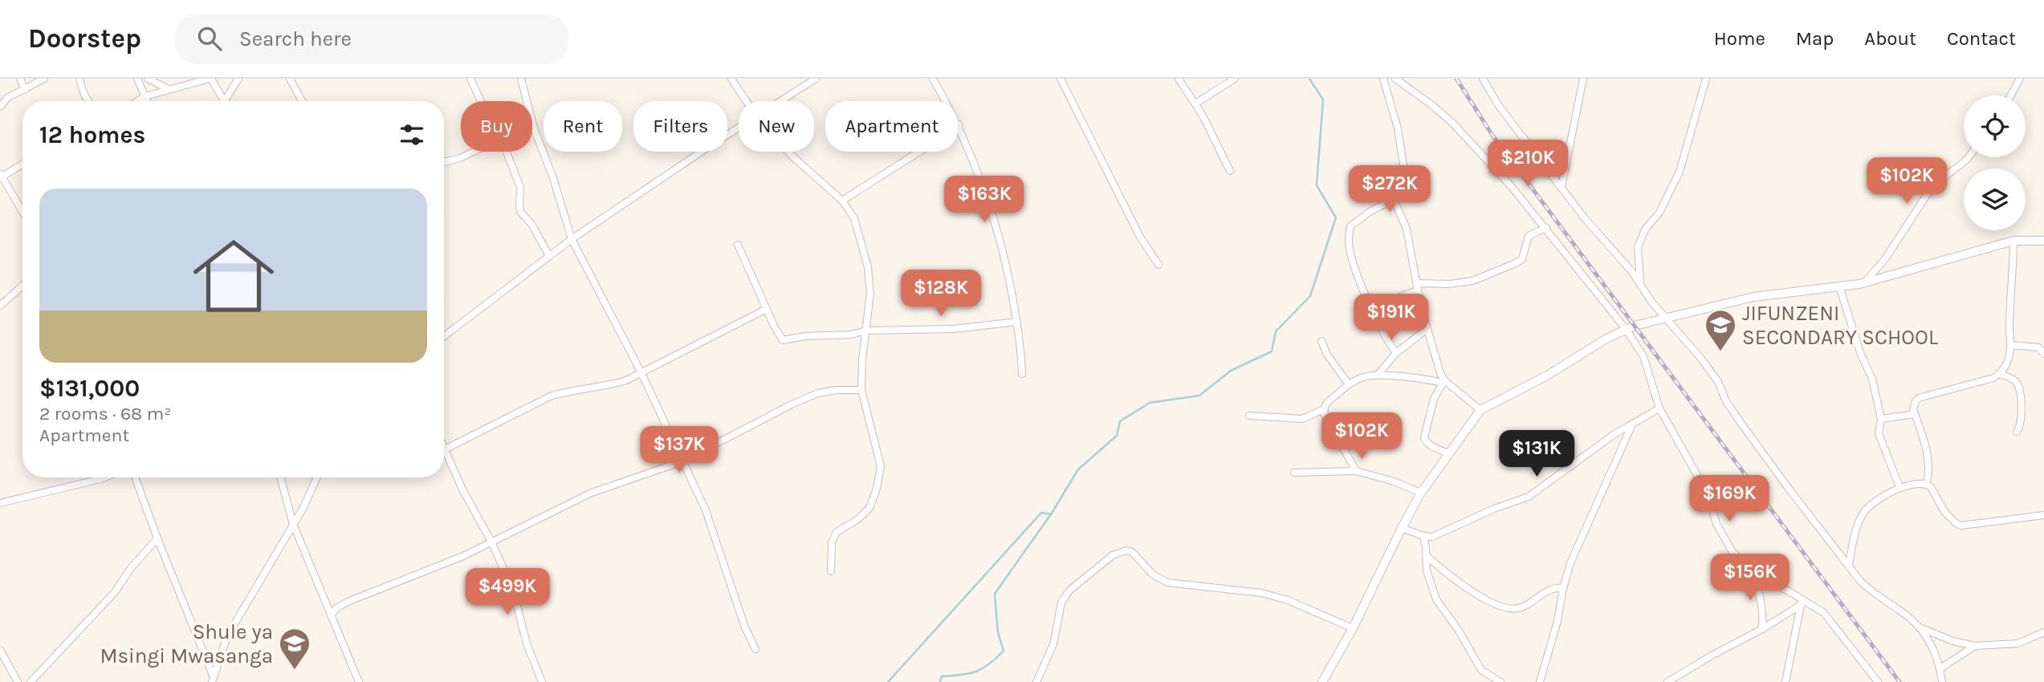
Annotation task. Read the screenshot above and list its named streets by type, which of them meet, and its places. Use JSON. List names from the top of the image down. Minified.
{"places":{"school or university":["JIFUNZENI SECONDARY SCHOOL","Shule ya Msingi Mwasanga"]},"page":{"header":"Doorstep","search":"Search here","nav":["Home","Map","About","Contact"],"chip":["Buy","Rent","Filters","New","Apartment"],"heading":"12 homes","price":["$210K","$102K","$272K","$163K","$128K","$191K","$102K","$137K","$131K","$169K","$156K","$499K"],"list":[{"name":"$131,000","note":"2 rooms · 68 m² · Apartment"}]}}
